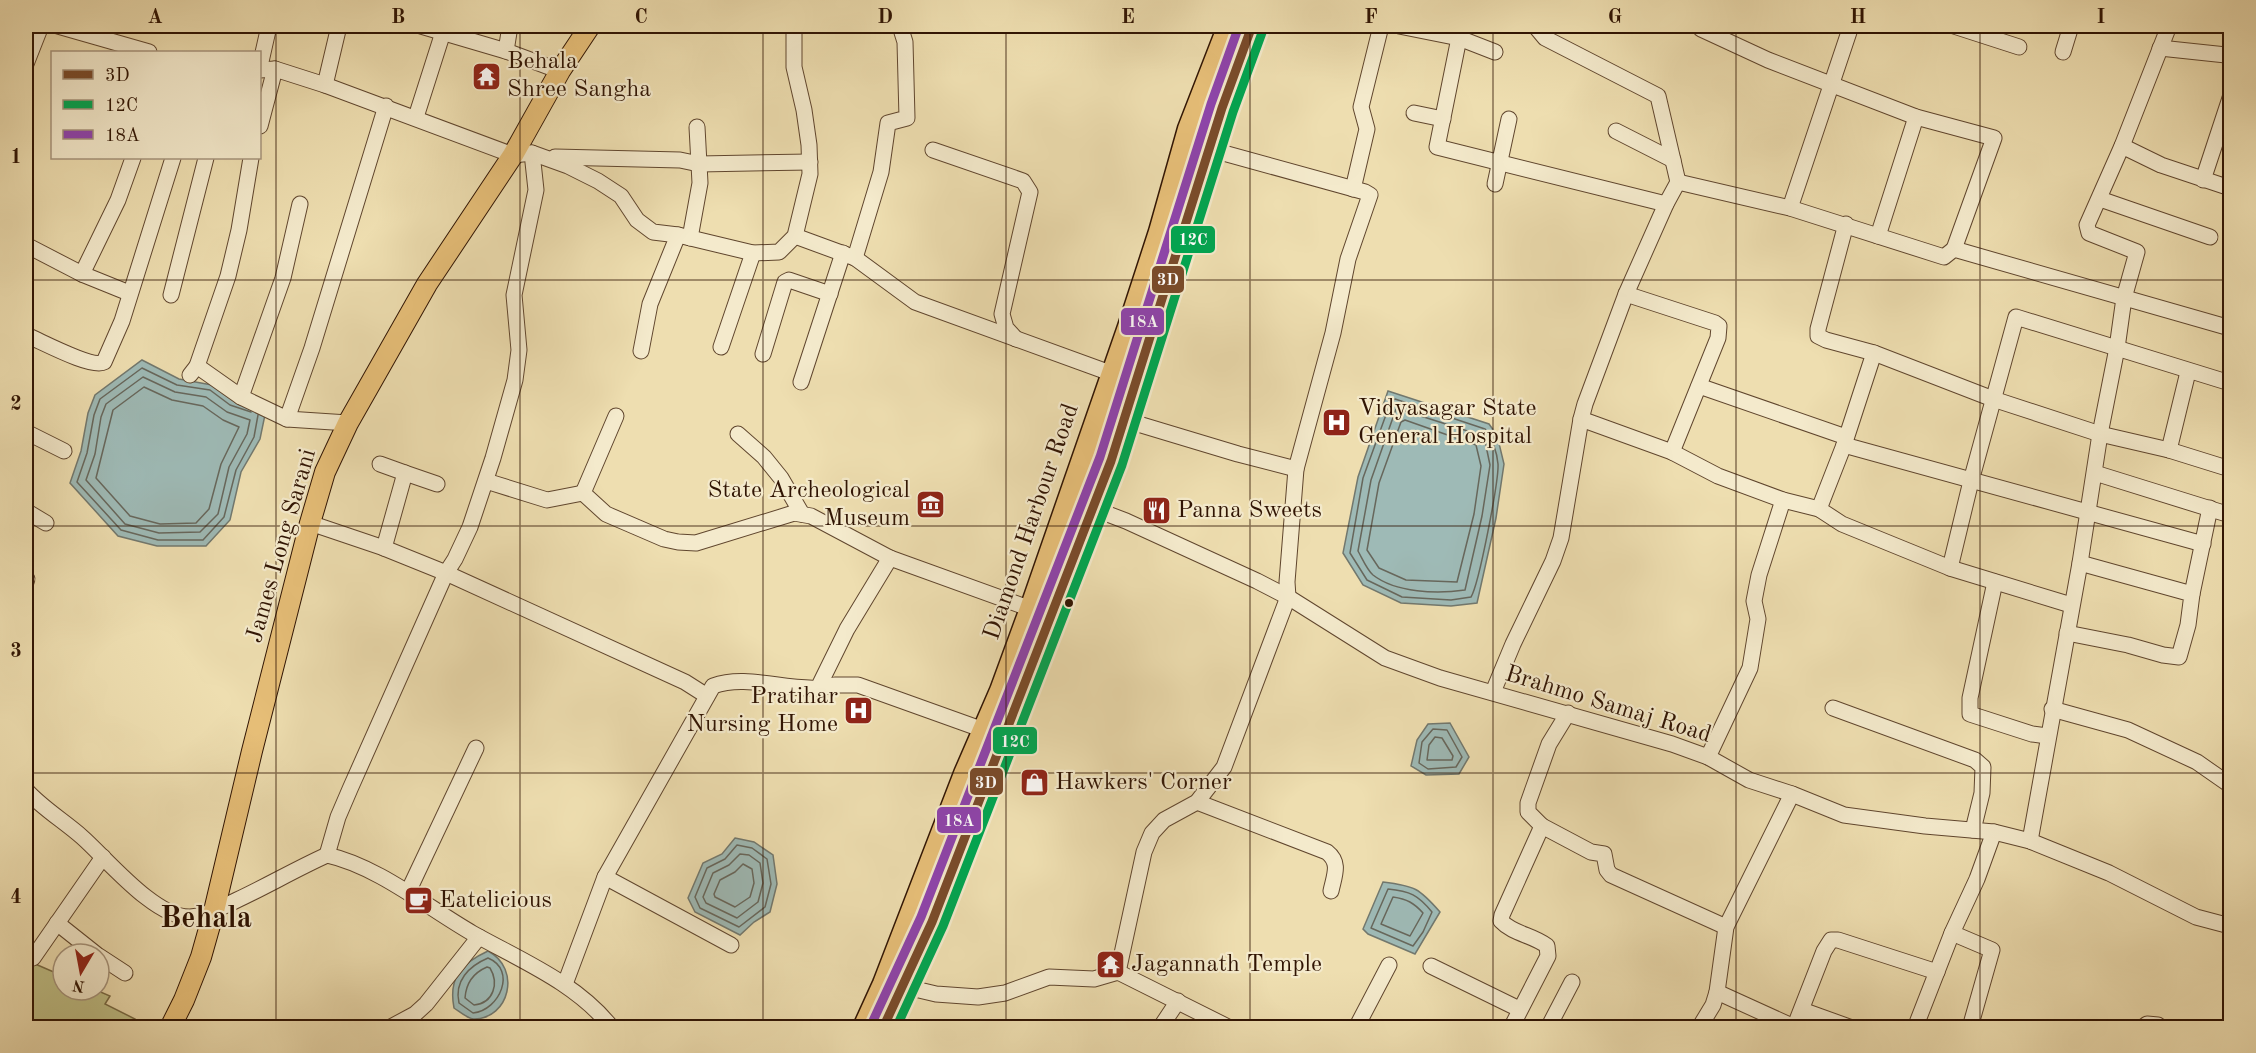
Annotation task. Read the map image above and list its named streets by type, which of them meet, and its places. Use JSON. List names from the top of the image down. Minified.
{"streets":{"highway":["Diamond Harbour Road"],"main road":["James Long Sarani"],"street":["Brahmo Samaj Road"]},"crossings":[["Diamond Harbour Road","Brahmo Samaj Road"]],"districts":["Behala"],"places":{"temple":["Behala Shree Sangha","Jagannath Temple"],"hospital":["Vidyasagar State General Hospital","Pratihar Nursing Home"],"museum":["State Archeological Museum"],"restaurant":["Panna Sweets"],"shop":["Hawkers' Corner"],"cafe":["Eatelicious"]},"lines":["transit line 3D","transit line 18A","transit line 12C"],"legend":["3D","12C","18A"],"north":"bottom","grid":{"columns":["A","B","C","D","E","F","G","H","I"],"rows":["1","2","3","4"]}}
